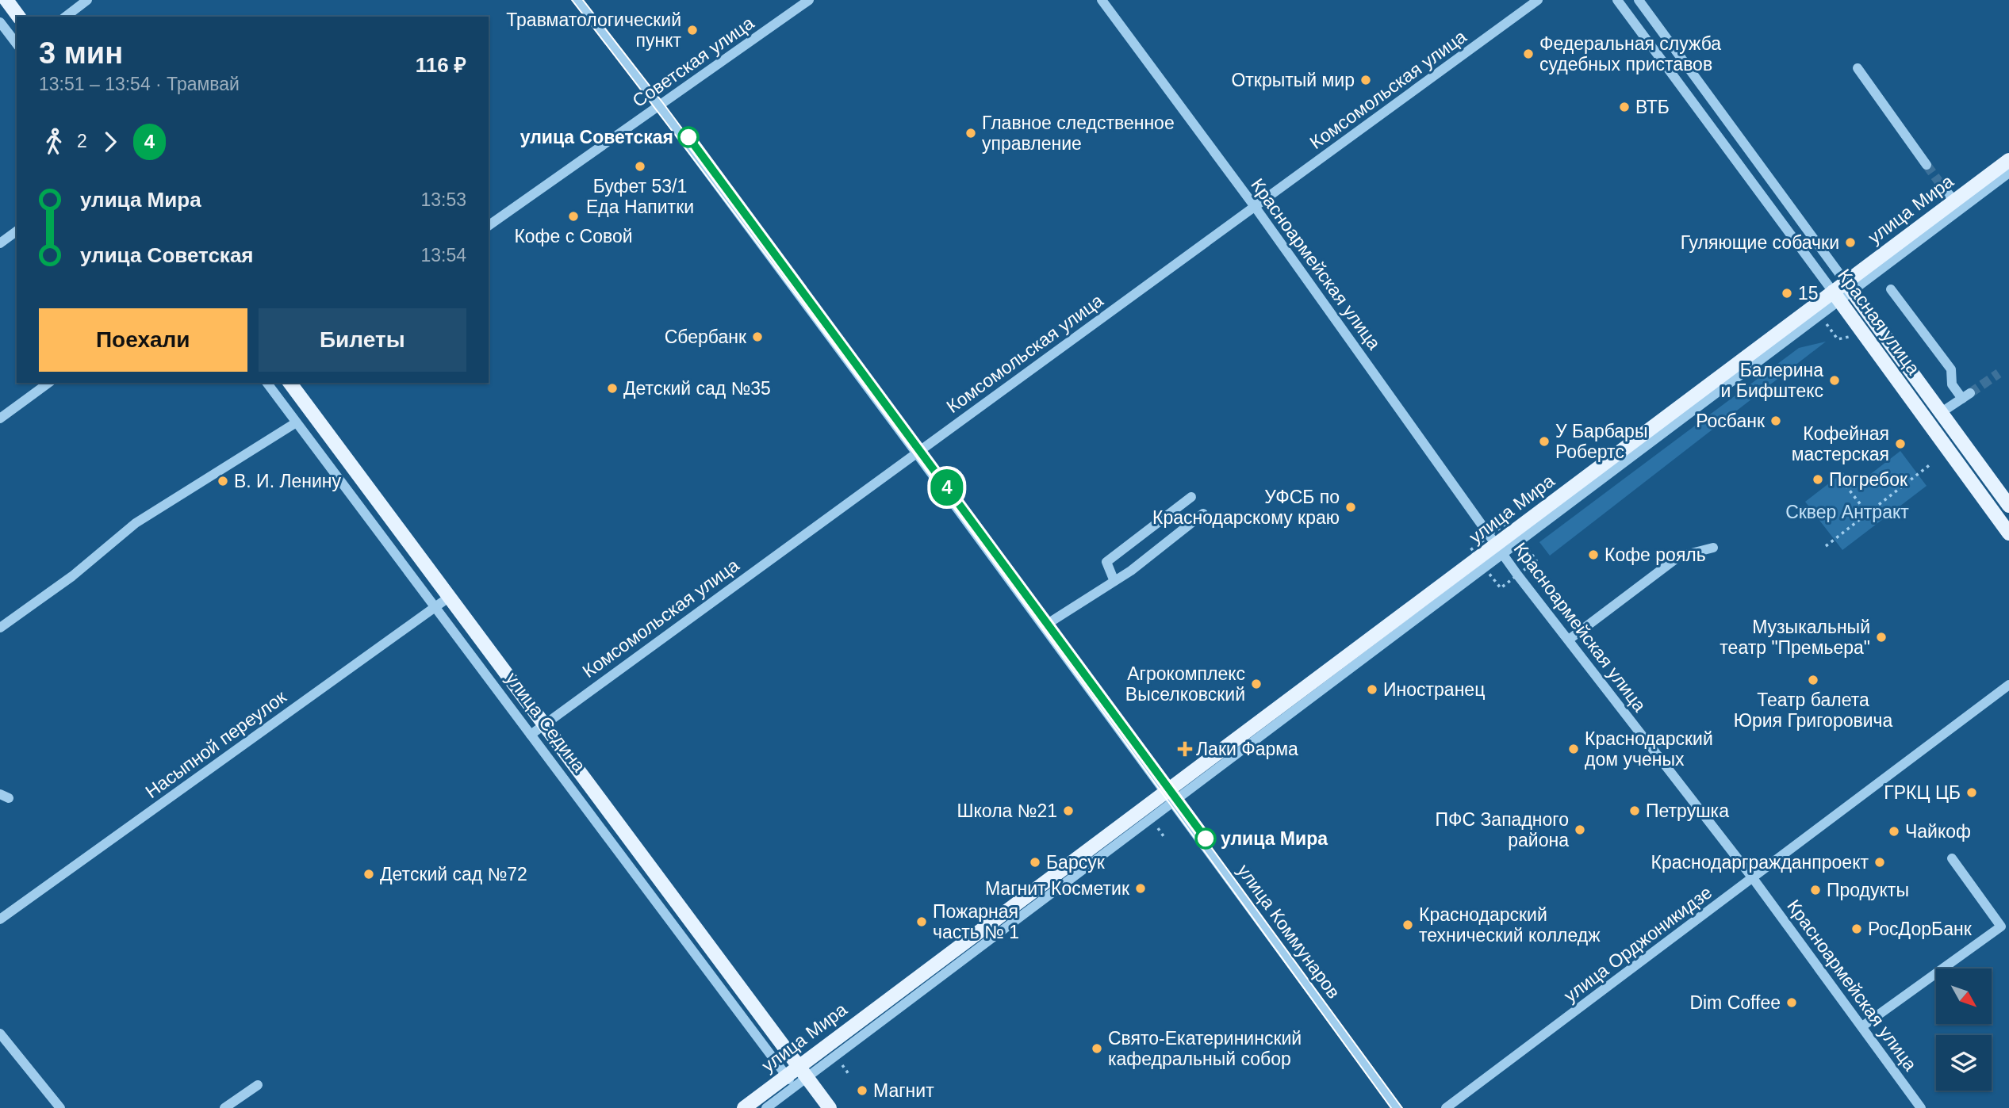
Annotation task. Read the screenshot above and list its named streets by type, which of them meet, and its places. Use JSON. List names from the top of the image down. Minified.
{"streets":{"main road":["улица Мира","Красная улица","улица Седина"],"street":["Советская улица","Комсомольская улица","Красноармейская улица","Насыпной переулок","улица Коммунаров","улица Орджоникидзе"]},"crossings":[["Советская улица","улица Коммунаров"],["Комсомольская улица","Красноармейская улица"],["Комсомольская улица","улица Седина"],["Комсомольская улица","улица Коммунаров"],["улица Мира","Красноармейская улица"],["улица Мира","Красная улица"],["улица Мира","улица Седина"],["улица Мира","улица Коммунаров"],["Красноармейская улица","улица Орджоникидзе"],["улица Седина","Насыпной переулок"]],"parks":["Сквер Антракт"],"places":{"other":["Травматологический пункт","Федеральная служба судебных приставов","Открытый мир","ВТБ","Главное следственное управление","улица Советская","Буфет 53/1 Еда Напитки","Кофе с Совой","Гуляющие собачки","15","Сбербанк","Балерина и Бифштекс","Детский сад №35","Росбанк","У Барбары Робертс","Кофейная мастерская","Погребок","В. И. Ленину","УФСБ по Краснодарскому краю","Кофе рояль","Музыкальный театр \"Премьера\"","Театр балета Юрия Григоровича","Агрокомплекс Выселковский","Иностранец","Краснодарский дом ученых","ГРКЦ ЦБ","Школа №21","Петрушка","ПФС Западного района","Чайкоф","улица Мира","Барсук","Краснодаргражданпроект","Детский сад №72","Магнит Косметик","Продукты","Пожарная часть № 1","Краснодарский технический колледж","РосДорБанк","Dim Coffee","Свято-Екатерининский кафедральный собор","Магнит"],"health":["Лаки Фарма"]},"lines":["tram line 4"],"north":"bottom right","page":{"on_map":"4","heading":["3 мин","13:51 – 13:54 · Трамвай","116 ₽"],"legs":["2","4"],"list":[{"name":"улица Мира","value":"13:53"},{"name":"улица Советская","value":"13:54"}],"buttons":["Поехали","Билеты"]}}
